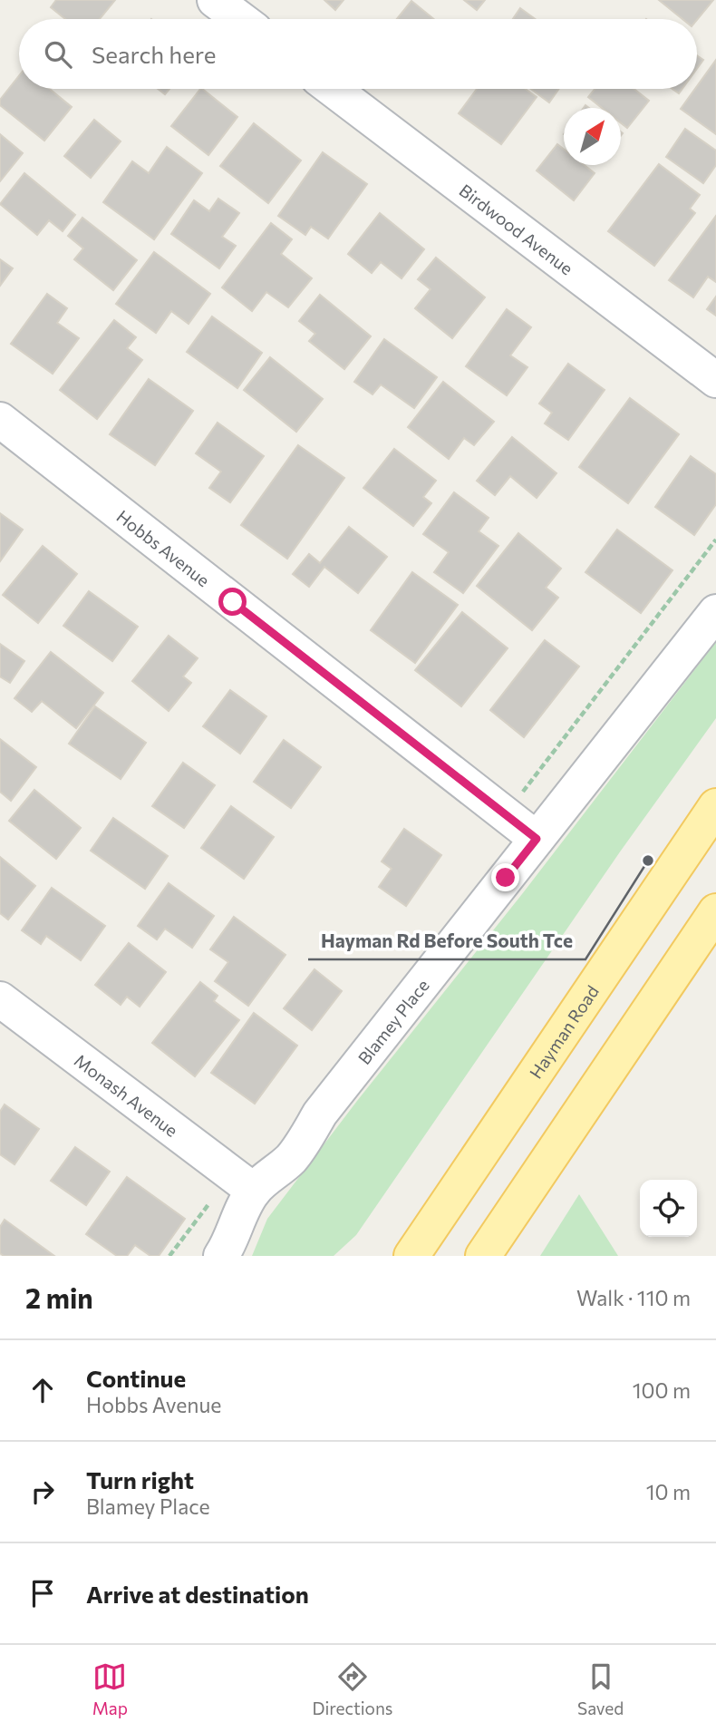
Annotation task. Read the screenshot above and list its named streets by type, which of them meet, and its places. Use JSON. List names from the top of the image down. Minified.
{"streets":{"main road":["Hayman Road"],"street":["Birdwood Avenue","Hobbs Avenue","Blamey Place","Monash Avenue"]},"crossings":[["Hobbs Avenue","Blamey Place"],["Blamey Place","Monash Avenue"]],"places":["Hayman Rd Before South Tce"],"north":"top right","page":{"search":"Search here","heading":["2 min","Walk · 110 m"],"list":[["Continue","Hobbs Avenue","100 m"],["Turn right","Blamey Place","10 m"],"Arrive at destination"],"nav":["Map","Directions","Saved"]}}
